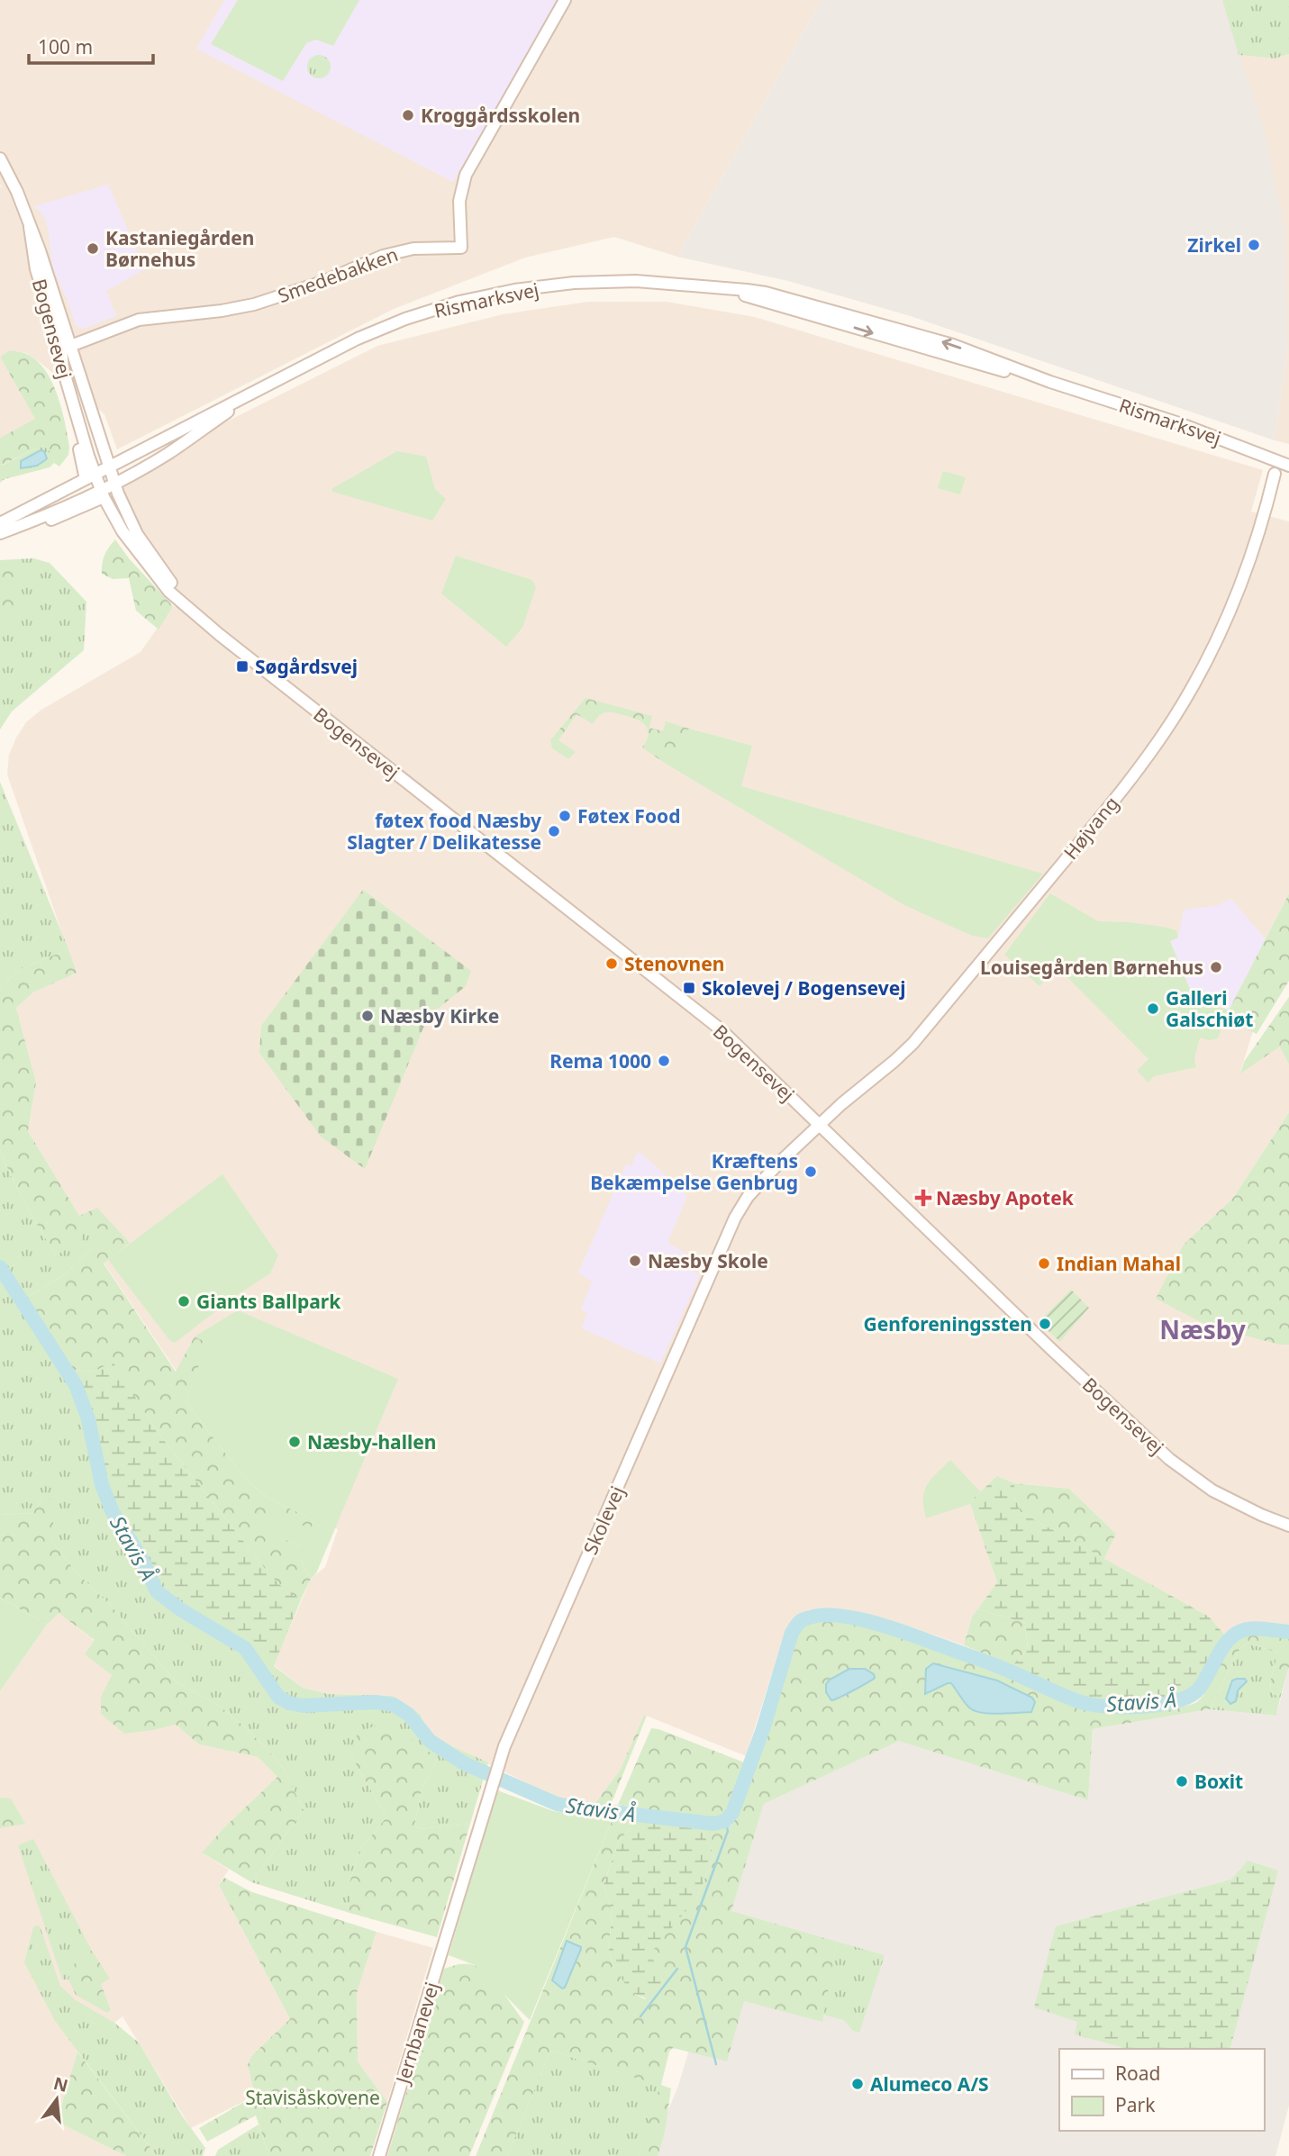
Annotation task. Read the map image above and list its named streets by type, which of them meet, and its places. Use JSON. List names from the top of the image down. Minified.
{"streets":{"street":["Smedebakken","Rismarksvej","Bogensevej","Højvang","Skolevej","Jernbanevej"]},"crossings":[["Smedebakken","Bogensevej"],["Rismarksvej","Bogensevej"],["Bogensevej","Højvang"],["Bogensevej","Skolevej"],["Højvang","Skolevej"],["Skolevej","Jernbanevej"]],"districts":["Næsby"],"water":["Stavis Å"],"parks":["Stavisåskovene"],"places":{"other":["Kroggårdsskolen","Zirkel","Kastaniegården Børnehus","Føtex Food","føtex food Næsby Slagter / Delikatesse","Stenovnen","Louisegården Børnehus","Galleri Galschiøt","Næsby Kirke","Rema 1000","Kræftens Bekæmpelse Genbrug","Næsby Skole","Indian Mahal","Giants Ballpark","Genforeningssten","Næsby-hallen","Boxit","Alumeco A/S"],"transit":["Søgårdsvej","Skolevej / Bogensevej"],"health":["Næsby Apotek"]},"legend":["Road","Park"],"scale_bar":"100 m","north":"top"}
